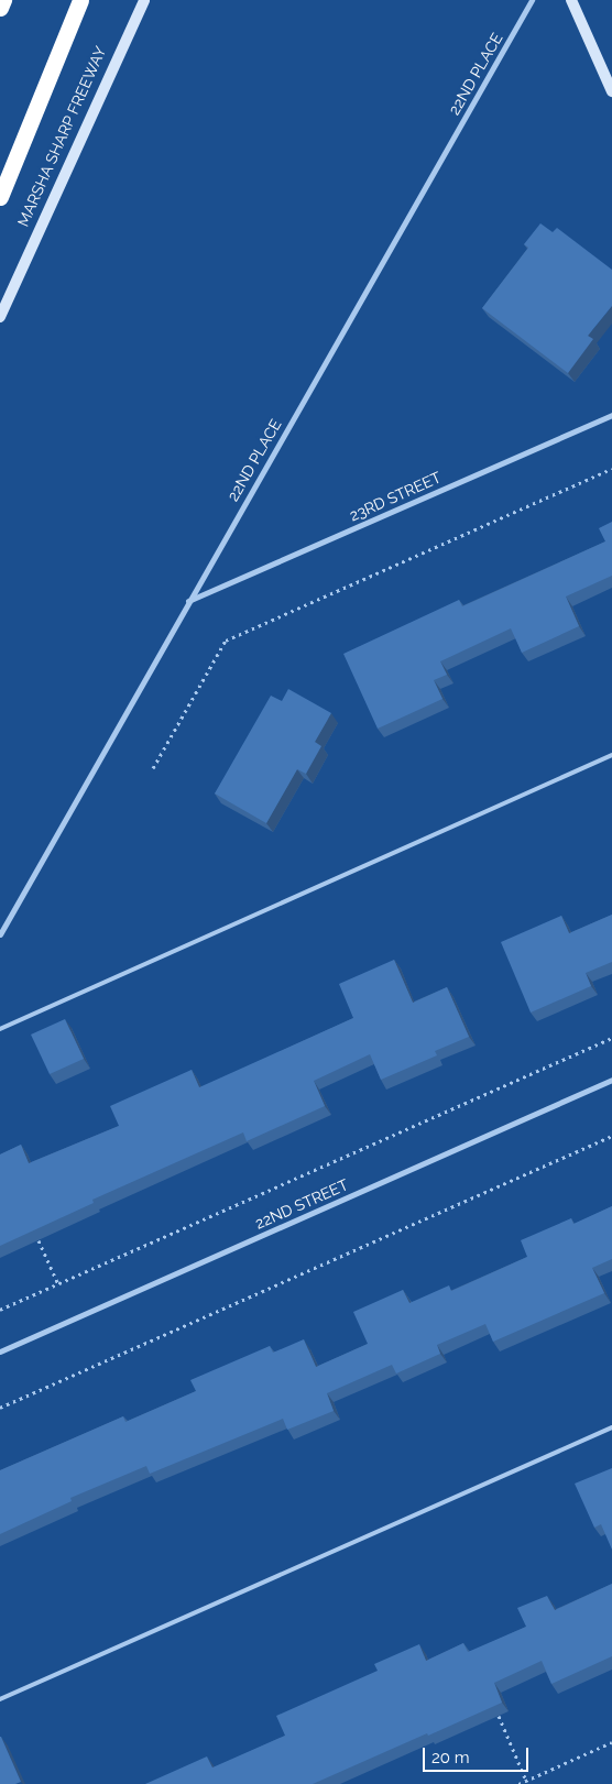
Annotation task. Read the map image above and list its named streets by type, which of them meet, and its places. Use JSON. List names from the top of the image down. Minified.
{"streets":{"main road":["MARSHA SHARP FREEWAY"],"street":["22ND PLACE","23RD STREET","22ND STREET"]},"crossings":[["22ND PLACE","23RD STREET"]],"scale_bar":"20 m"}
